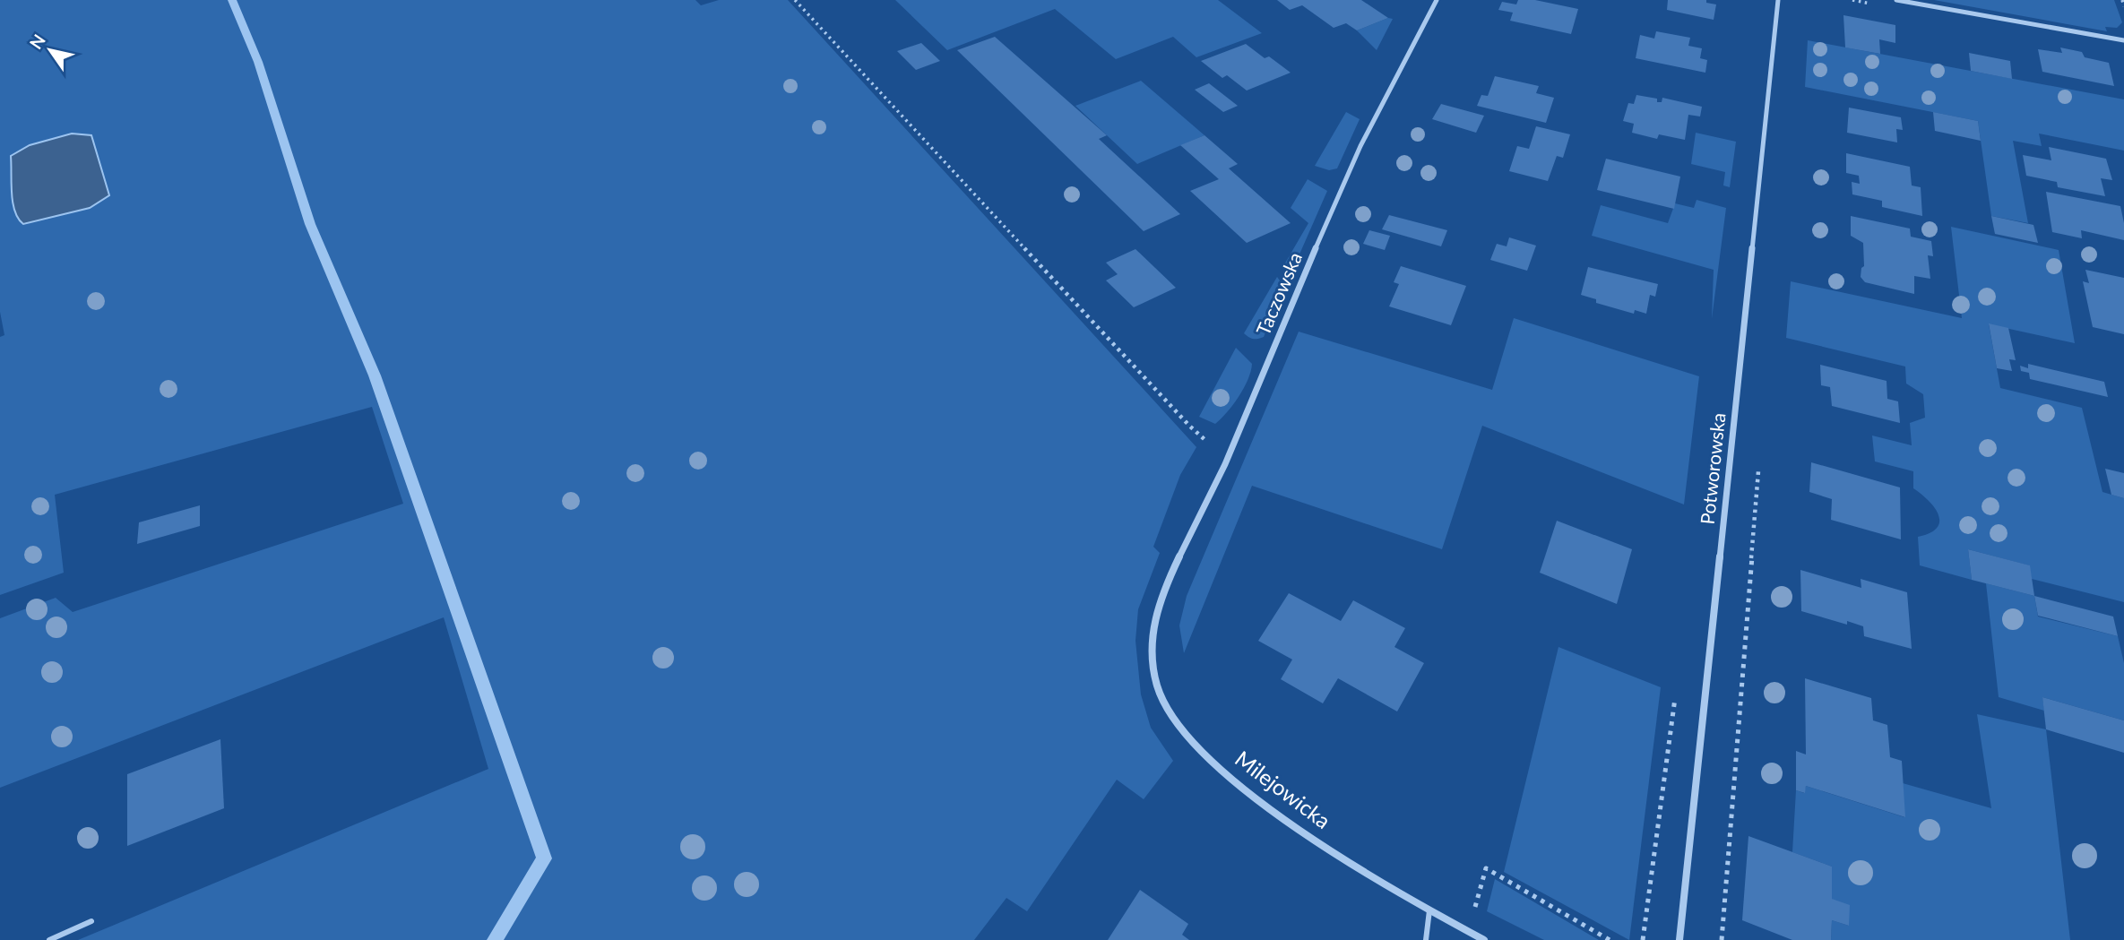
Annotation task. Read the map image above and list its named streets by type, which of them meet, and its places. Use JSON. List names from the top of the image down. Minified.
{"streets":{"street":["Taczowska","Potworowska","Milejowicka"]},"crossings":[["Taczowska","Milejowicka"]],"north":"top left"}
